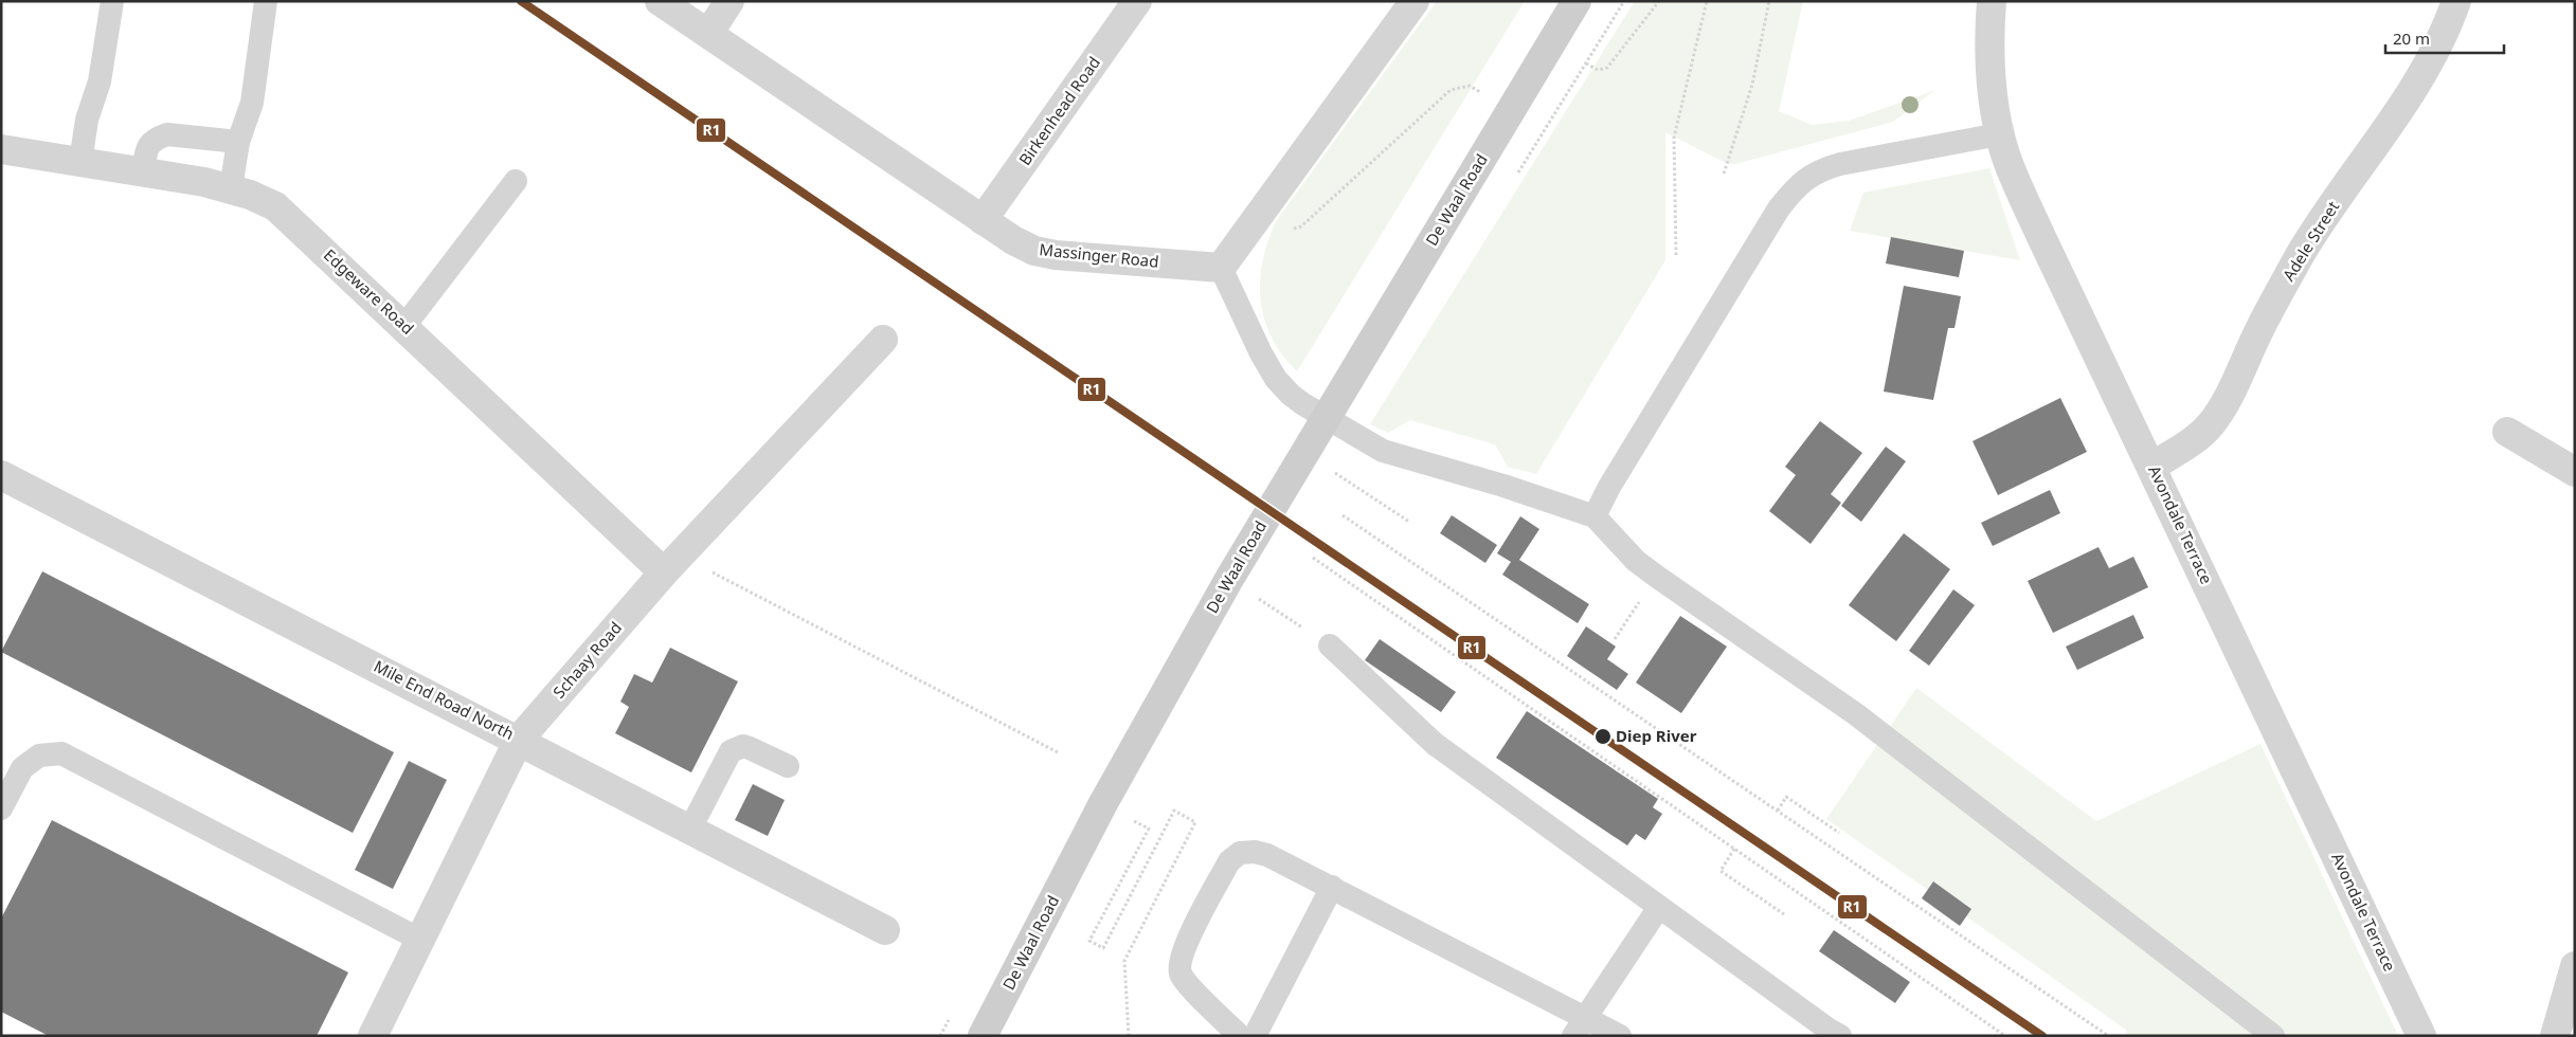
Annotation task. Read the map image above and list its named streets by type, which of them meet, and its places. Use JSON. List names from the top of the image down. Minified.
{"streets":{"main road":["De Waal Road"],"street":["Birkenhead Road","Adele Street","Massinger Road","Edgeware Road","Avondale Terrace","Schaay Road","Mile End Road North"]},"crossings":[["Birkenhead Road","Massinger Road"],["Adele Street","Avondale Terrace"],["Edgeware Road","Schaay Road"],["Schaay Road","Mile End Road North"]],"places":["Diep River"],"lines":["transit line R1"],"scale_bar":"20 m"}
